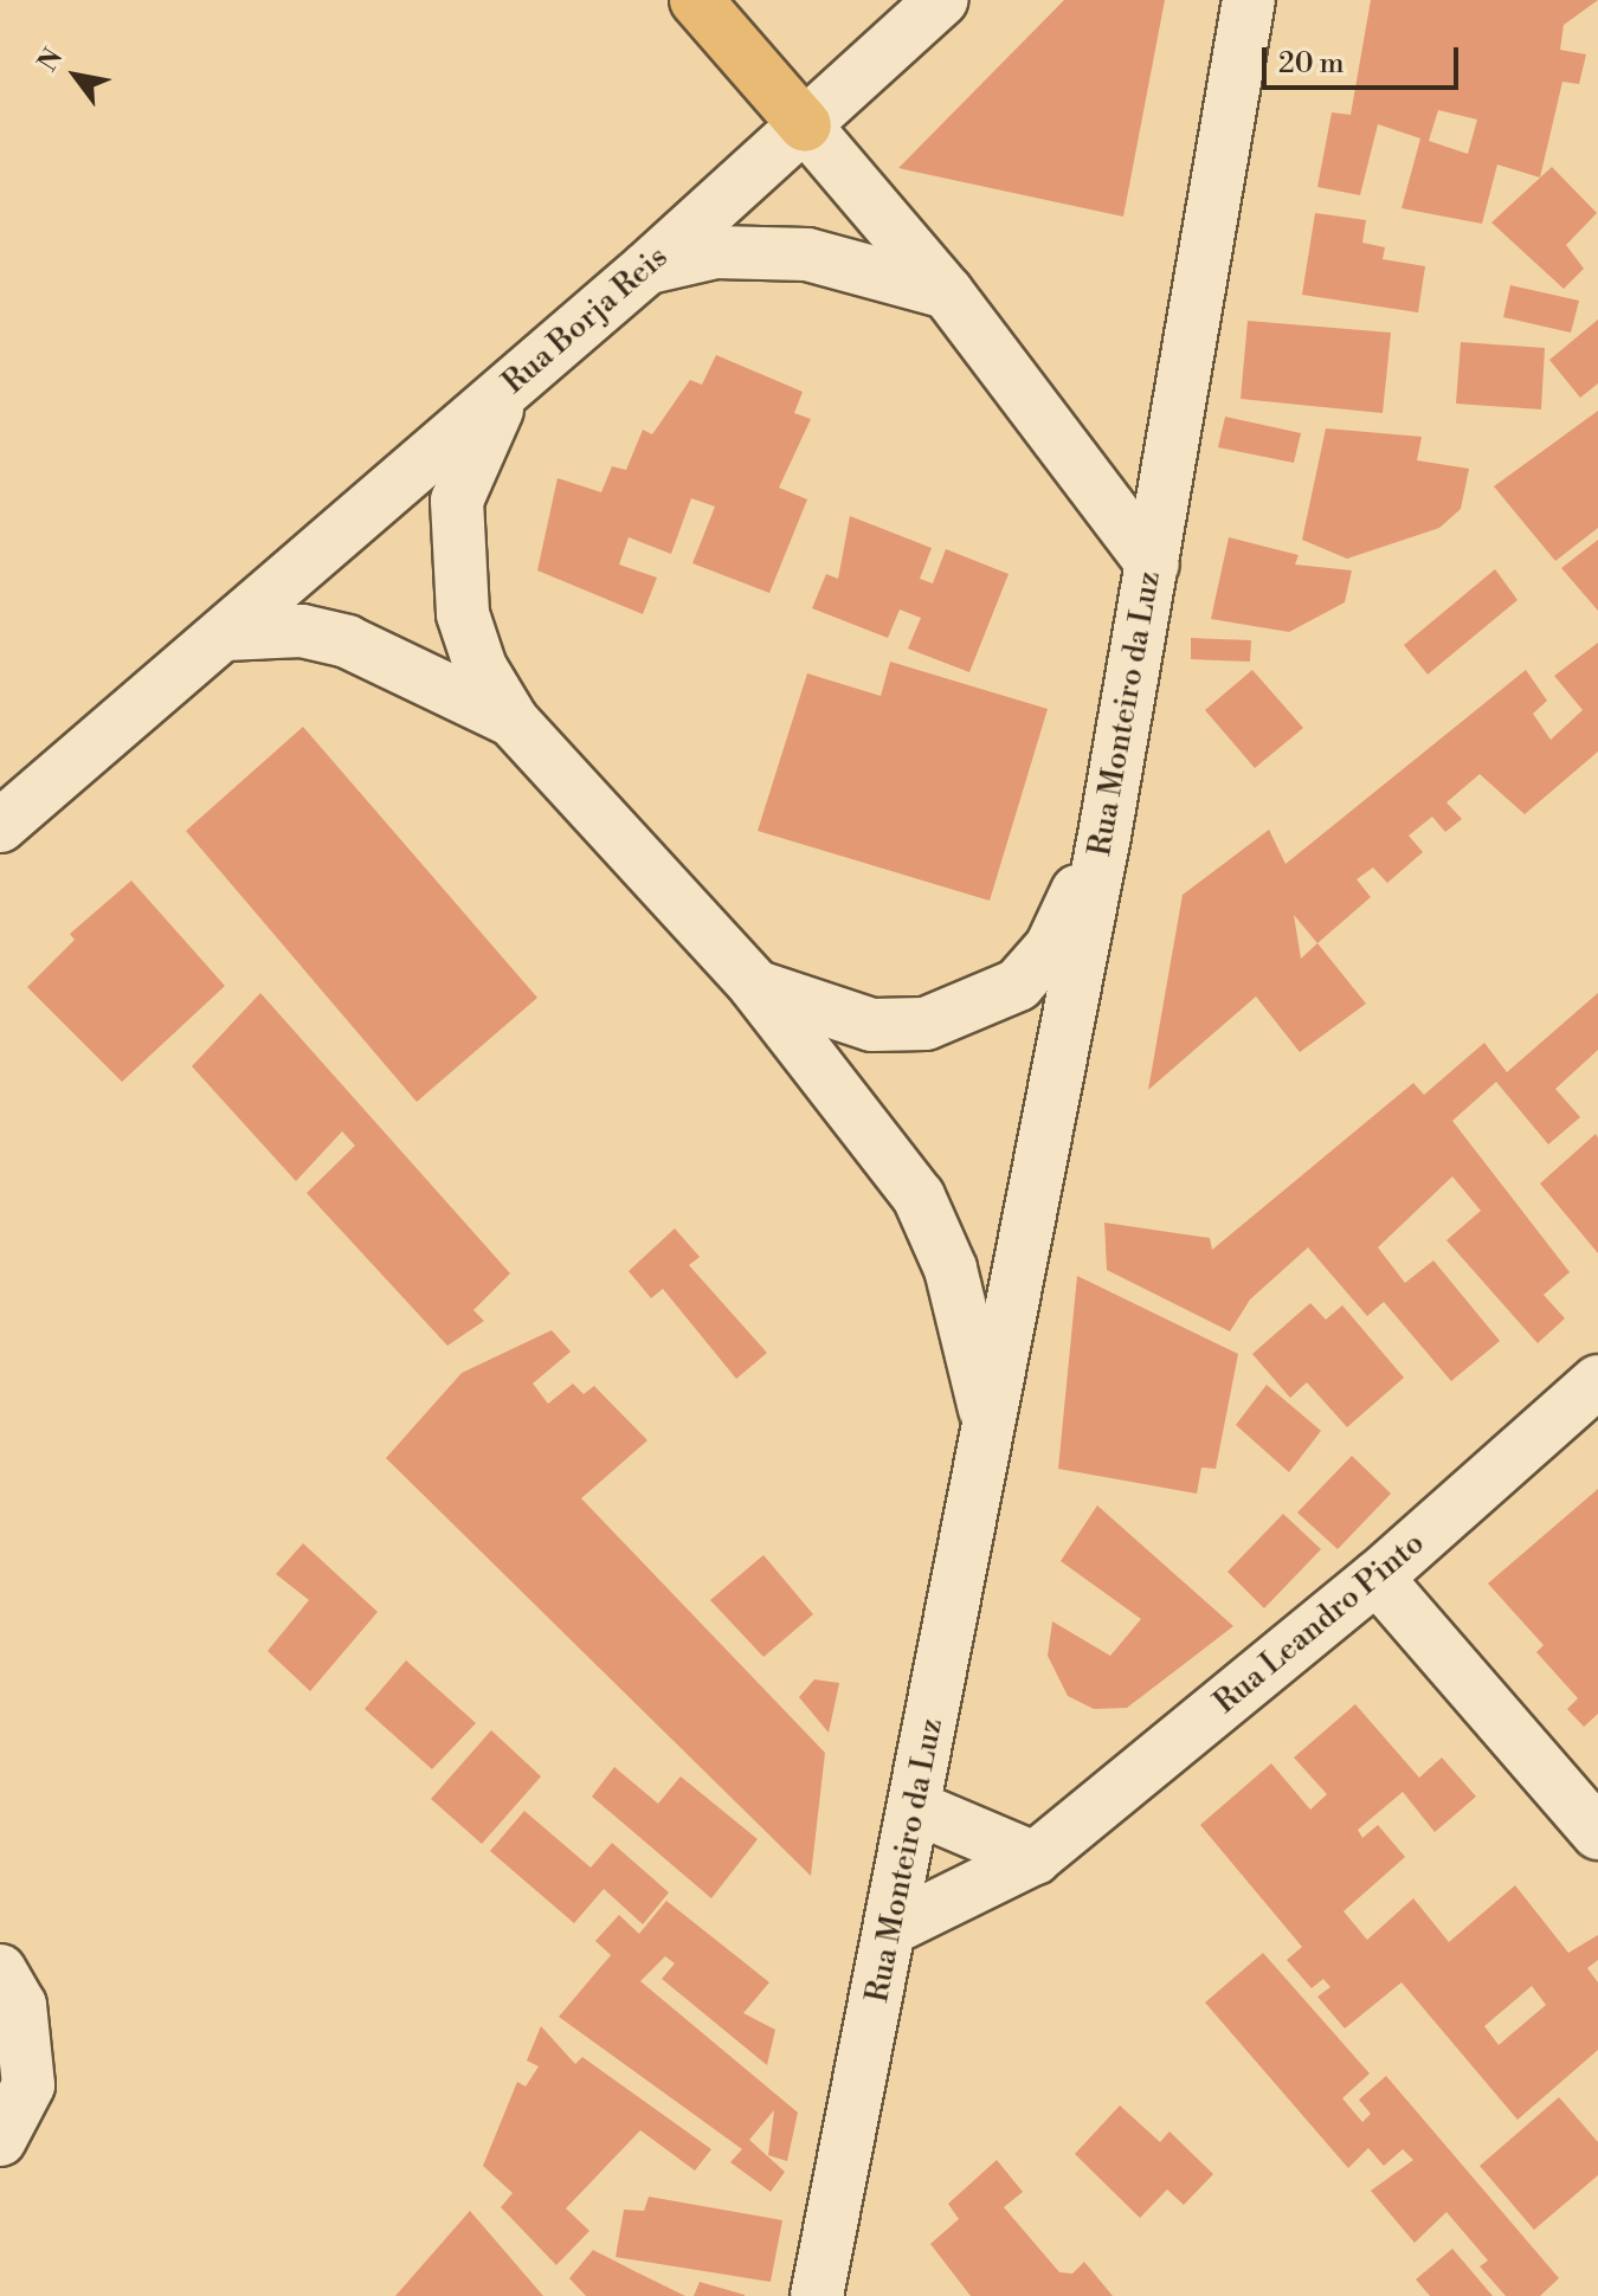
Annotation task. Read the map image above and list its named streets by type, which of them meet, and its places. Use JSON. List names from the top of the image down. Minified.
{"streets":{"street":["Rua Borja Reis","Rua Monteiro da Luz","Rua Leandro Pinto"]},"crossings":[["Rua Borja Reis","Rua Monteiro da Luz"],["Rua Monteiro da Luz","Rua Leandro Pinto"]],"scale_bar":"20 m","north":"top left"}
